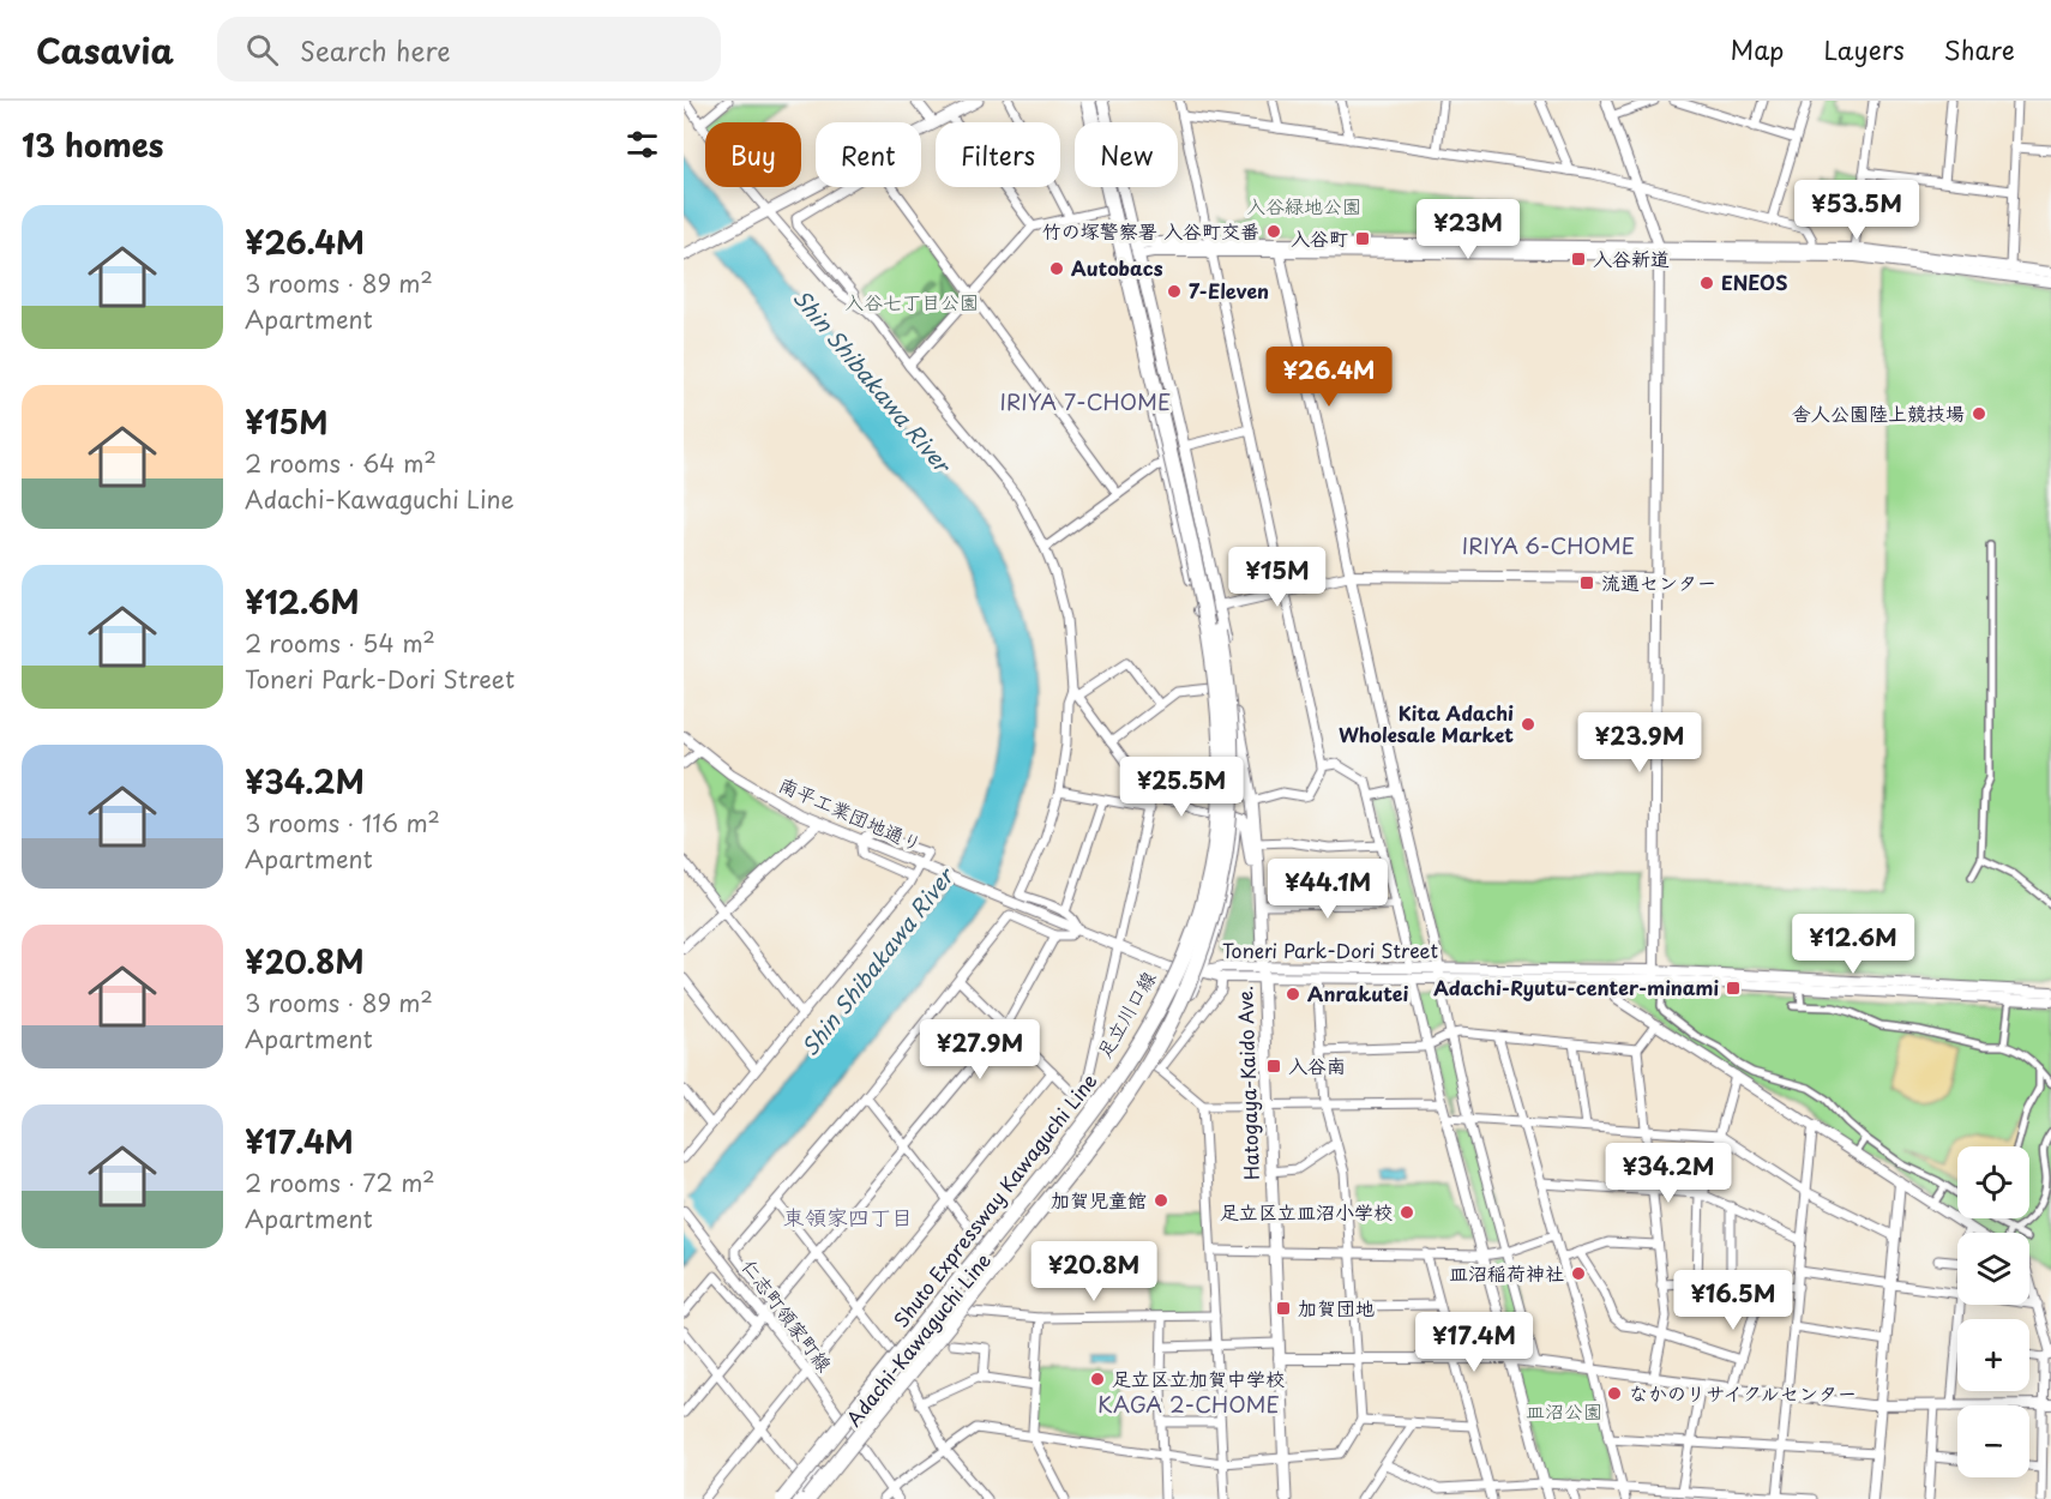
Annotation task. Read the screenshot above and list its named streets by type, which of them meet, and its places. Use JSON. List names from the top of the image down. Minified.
{"streets":{"highway":["Shuto Expressway Kawaguchi Line"],"main road":["足立川口線","Hatogaya-Kaido Ave.","Adachi-Kawaguchi Line"],"street":["南平工業団地通り","Toneri Park-Dori Street","仁志町領家町線"]},"crossings":[["Toneri Park-Dori Street","Hatogaya-Kaido Ave."],["Toneri Park-Dori Street","Adachi-Kawaguchi Line"],["Hatogaya-Kaido Ave.","Adachi-Kawaguchi Line"],["Shuto Expressway Kawaguchi Line","Adachi-Kawaguchi Line"],["仁志町領家町線","Adachi-Kawaguchi Line"]],"districts":["IRIYA 7-CHOME","IRIYA 6-CHOME","東領家四丁目","KAGA 2-CHOME"],"water":["Shin Shibakawa River"],"parks":["入谷緑地公園","入谷七丁目公園","皿沼公園"],"places":{"other":["竹の塚警察署 入谷町交番","Autobacs","ENEOS","7-Eleven","舎人公園陸上競技場","Kita Adachi Wholesale Market","Anrakutei","加賀児童館","足立区立皿沼小学校","皿沼稲荷神社","足立区立加賀中学校","なかのリサイクルセンター"],"transit":["入谷町","入谷新道","流通センター","Adachi-Ryutu-center-minami","入谷南","加賀団地"]},"page":{"header":"Casavia","search":"Search here","nav":["Map","Layers","Share"],"heading":"13 homes","chip":["Buy","Rent","Filters","New"],"price":["¥53.5M","¥23M","¥26.4M","¥15M","¥23.9M","¥25.5M","¥44.1M","¥12.6M","¥27.9M","¥34.2M","¥20.8M","¥16.5M","¥17.4M"],"list":[{"name":"¥26.4M","note":"3 rooms · 89 m² · Apartment"},{"name":"¥15M","note":"2 rooms · 64 m² · Adachi-Kawaguchi Line"},{"name":"¥12.6M","note":"2 rooms · 54 m² · Toneri Park-Dori Street"},{"name":"¥34.2M","note":"3 rooms · 116 m² · Apartment"},{"name":"¥20.8M","note":"3 rooms · 89 m² · Apartment"},{"name":"¥17.4M","note":"2 rooms · 72 m² · Apartment"}],"map_buttons":["+","−"]}}
